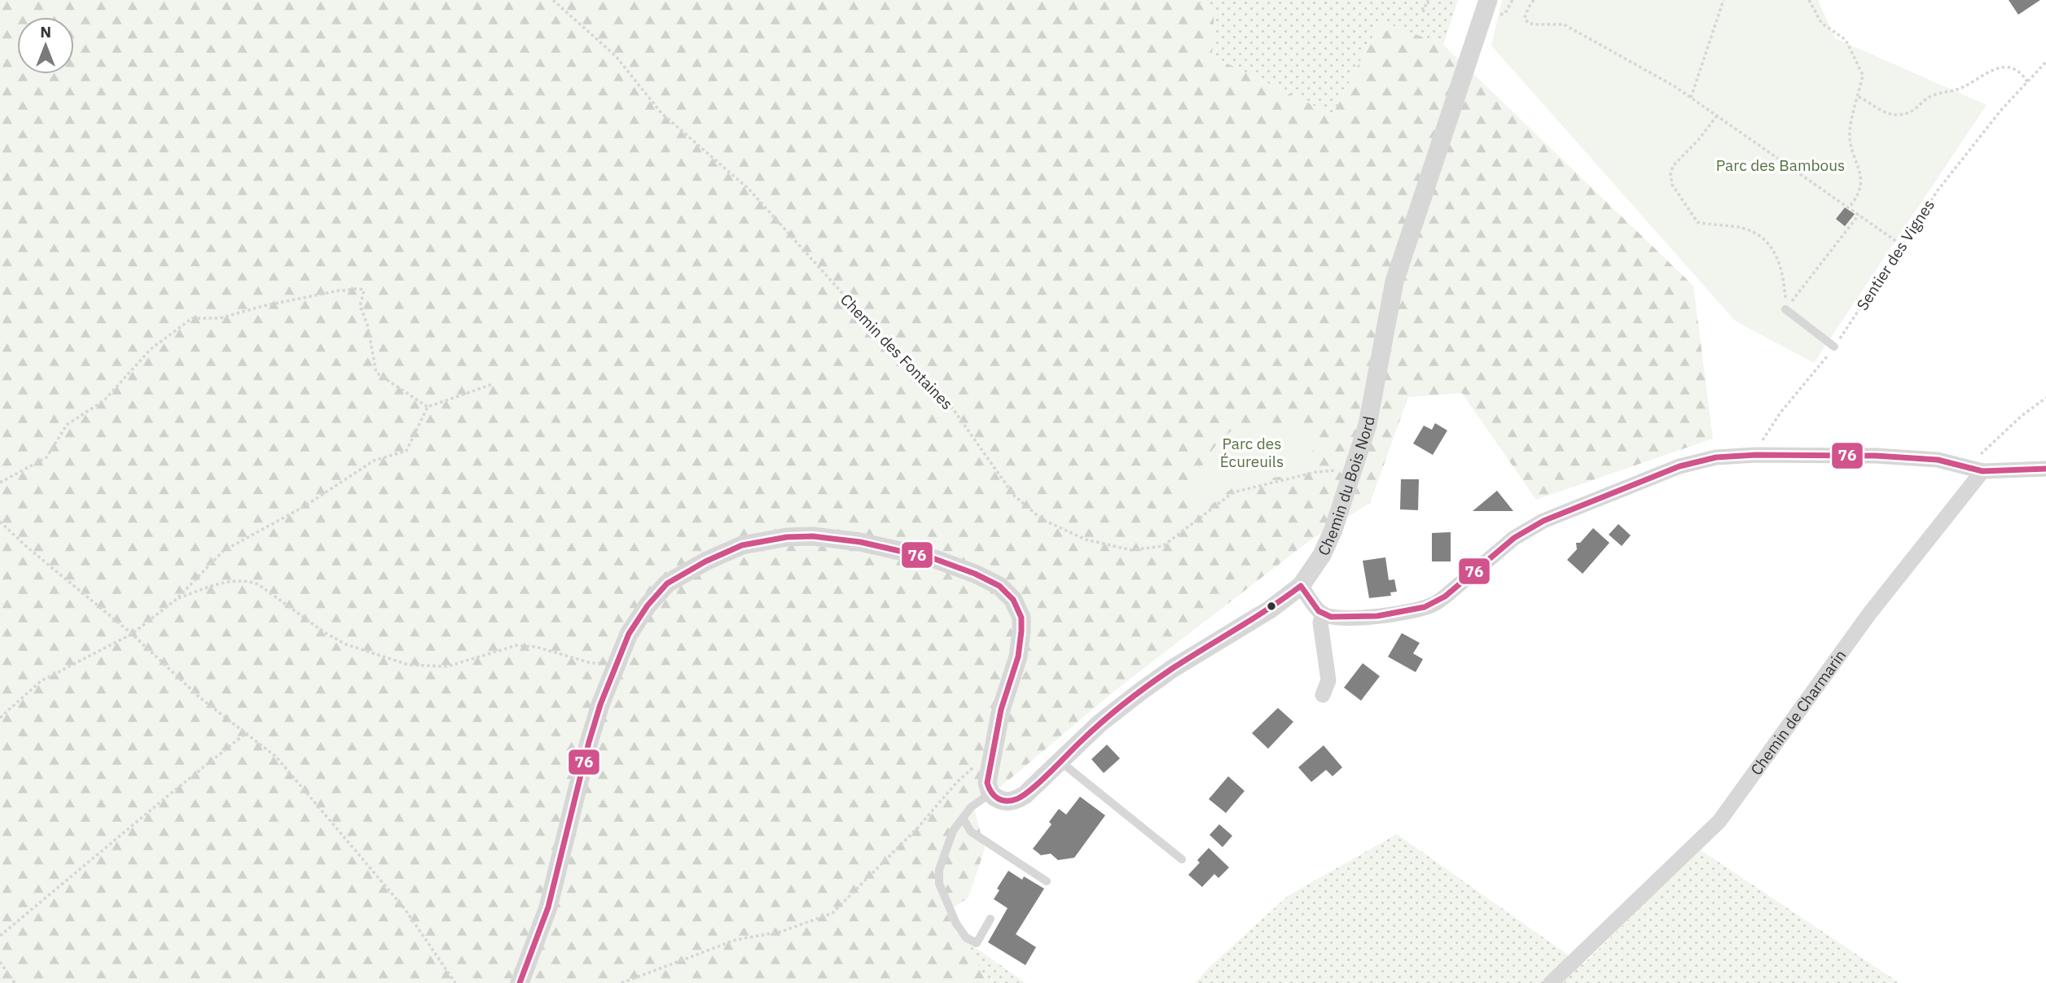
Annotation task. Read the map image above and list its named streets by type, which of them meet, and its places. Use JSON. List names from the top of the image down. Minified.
{"streets":{"street":["Chemin du Bois Nord","Chemin de Charmarin"],"path":["Sentier des Vignes","Chemin des Fontaines"]},"crossings":[["Chemin des Fontaines","Chemin du Bois Nord"]],"parks":["Parc des Bambous","Parc des Écureuils"],"lines":["transit line 76"],"north":"top"}
